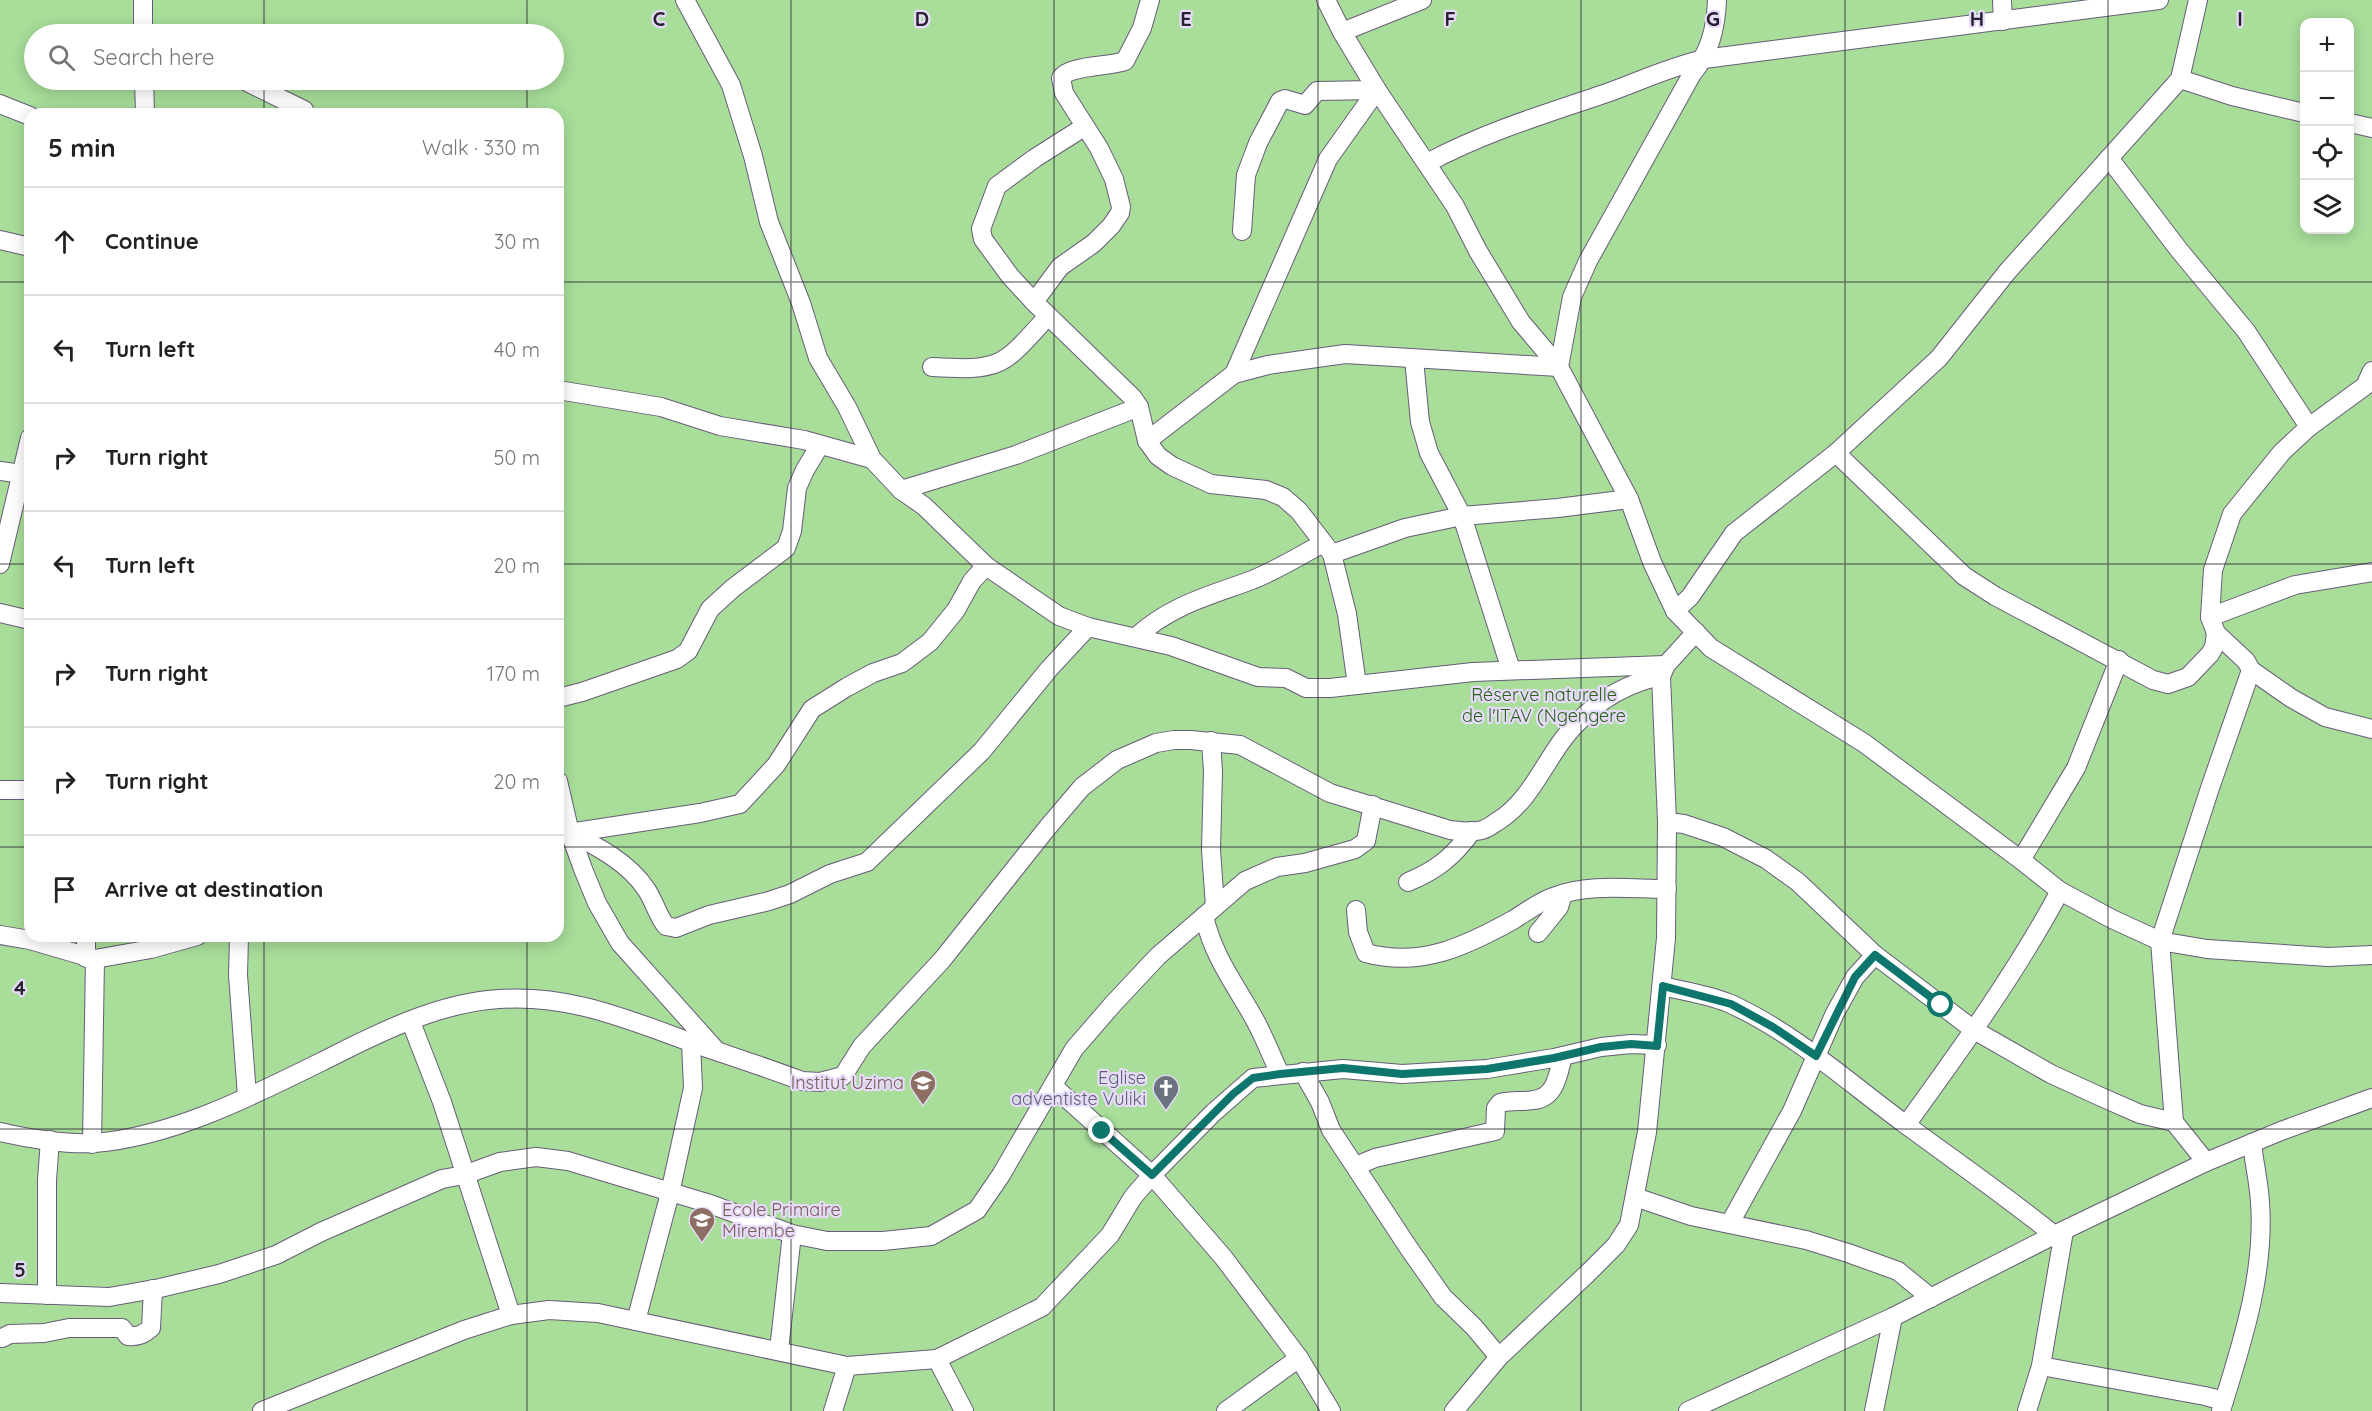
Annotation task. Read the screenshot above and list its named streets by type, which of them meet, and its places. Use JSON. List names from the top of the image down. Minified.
{"parks":["Réserve naturelle de l'ITAV (Ngengere"],"places":{"school or university":["Institut Uzima","Ecole Primaire Mirembe"],"church":["Eglise adventiste Vuliki"]},"page":{"map_buttons":["+","−"],"search":"Search here","heading":["5 min","Walk · 330 m"],"list":[["Continue","30 m"],["Turn left","40 m"],["Turn right","50 m"],["Turn left","20 m"],["Turn right","170 m"],["Turn right","20 m"],"Arrive at destination"]},"grid":{"columns":["C","D","E","F","G","H","I"],"rows":["4","5"]}}
